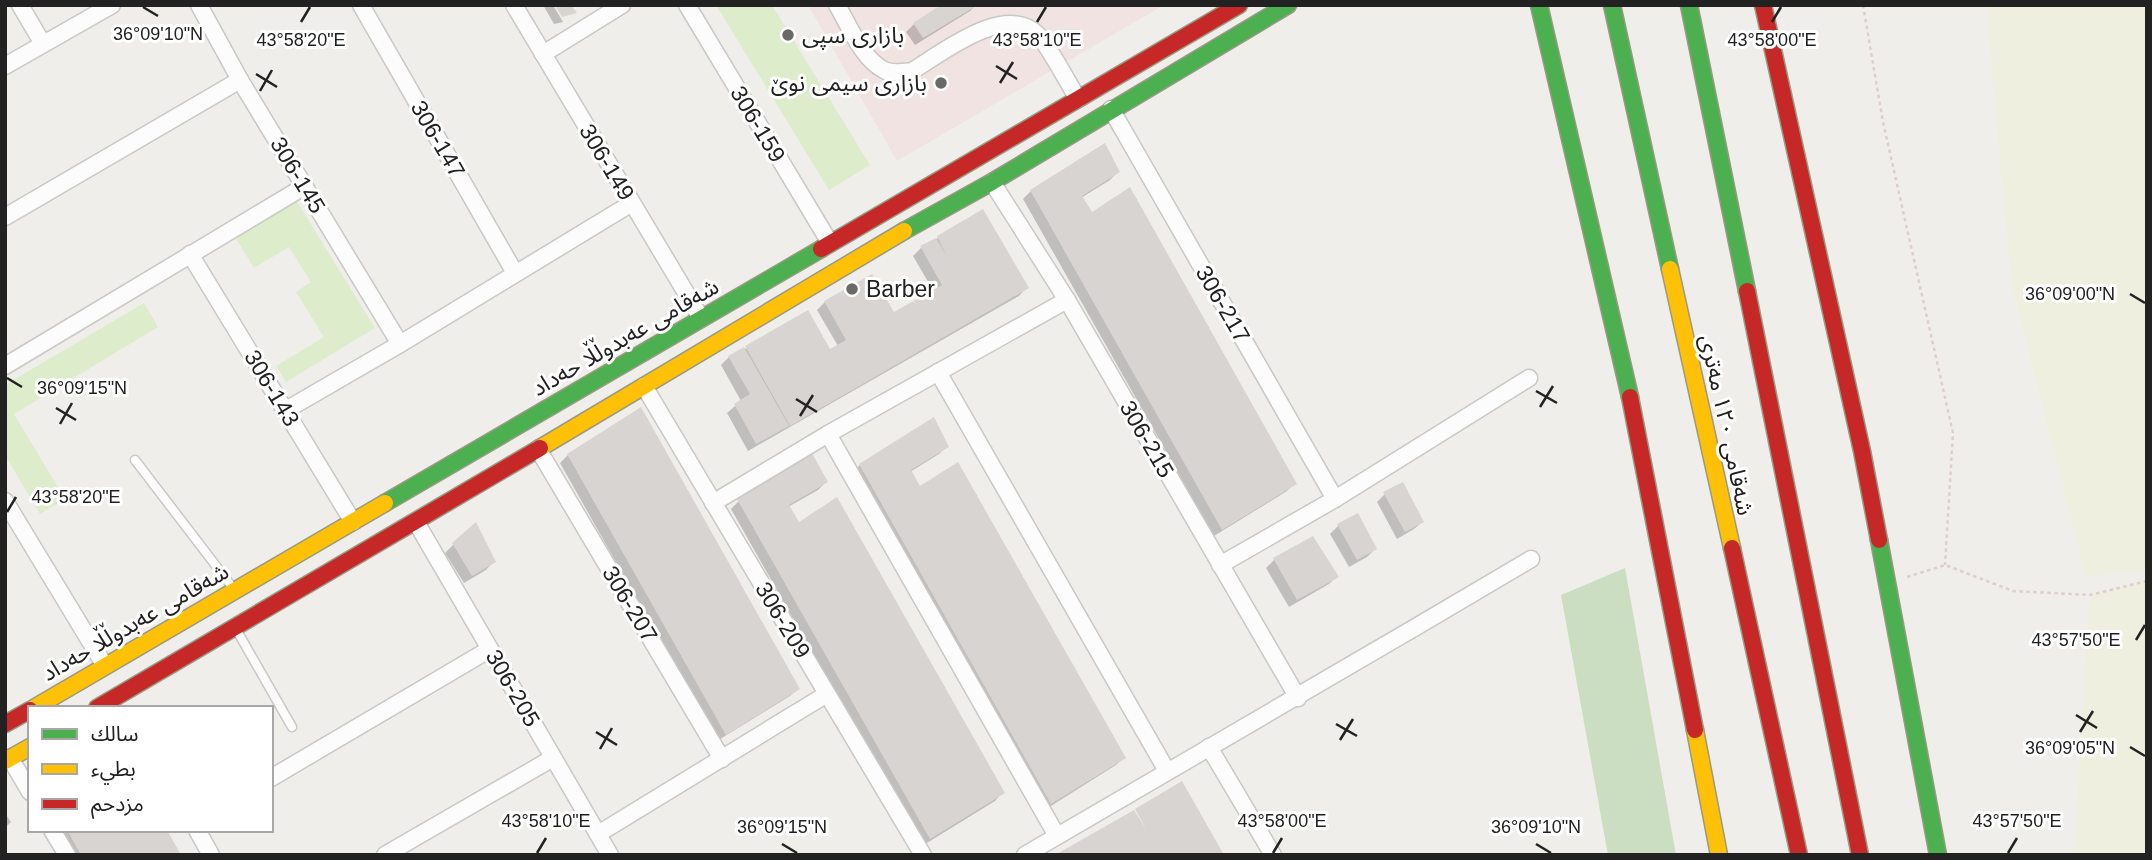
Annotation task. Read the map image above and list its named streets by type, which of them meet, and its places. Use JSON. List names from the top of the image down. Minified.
{"streets":{"main road":["شەقامی عەبدوڵڵا حەداد","شەقامی ١٢٠ مەتری"],"street":["306-159","306-147","306-149","306-145","306-217","306-143","306-215","306-207","306-209","306-205"]},"crossings":[["306-159","شەقامی عەبدوڵڵا حەداد"],["306-149","شەقامی عەبدوڵڵا حەداد"],["شەقامی عەبدوڵڵا حەداد","306-143"]],"places":["بازاری سپی","بازاری سیمی نوێ","Barber"],"legend":["سالك","بطيء","مزدحم"],"coordinates":["36°09'10\"N","43°58'20\"E","43°58'10\"E","43°58'00\"E","36°09'00\"N","36°09'15\"N","43°57'50\"E","36°09'05\"N"]}
